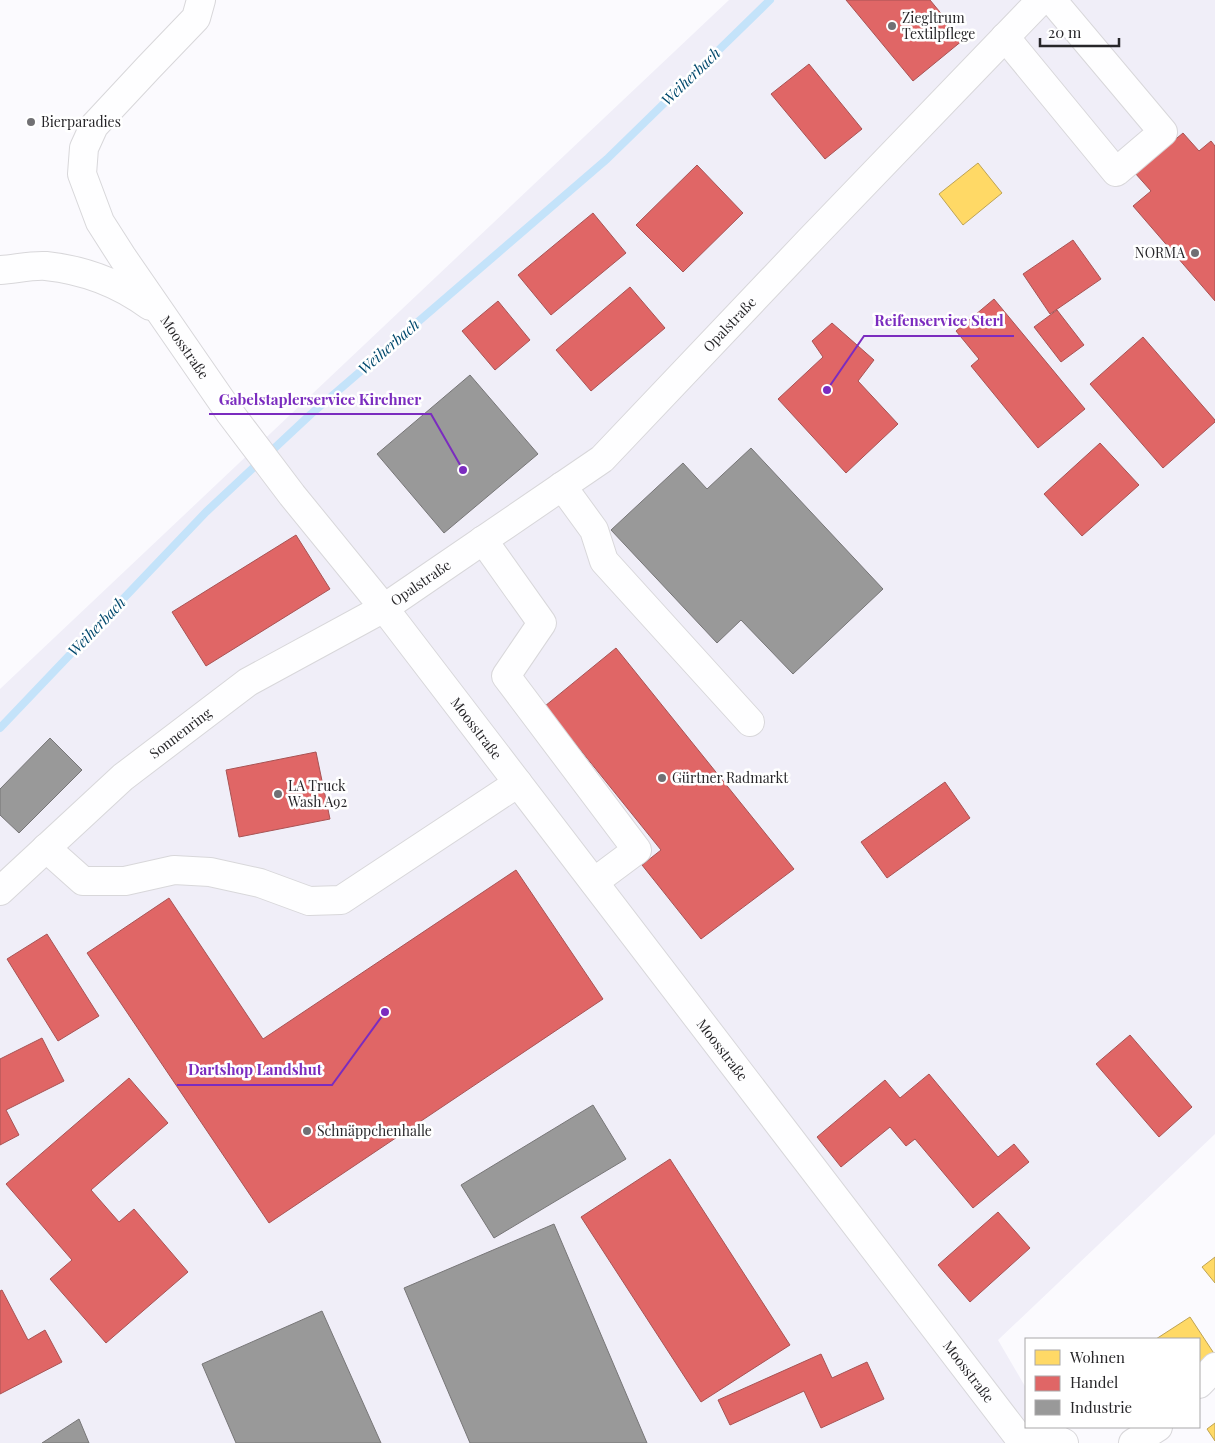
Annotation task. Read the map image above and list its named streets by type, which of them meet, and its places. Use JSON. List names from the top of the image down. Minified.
{"streets":{"street":["Opalstraße","Moosstraße","Sonnenring"]},"crossings":[["Opalstraße","Moosstraße"],["Opalstraße","Sonnenring"],["Moosstraße","Sonnenring"]],"water":["Weiherbach"],"places":["Ziegltrum Textilpflege","Bierparadies","NORMA","Reifenservice Sterl","Gabelstaplerservice Kirchner","Gürtner Radmarkt","LA Truck Wash A92","Dartshop Landshut","Schnäppchenhalle"],"legend":["Wohnen","Handel","Industrie"],"scale_bar":"20 m"}
